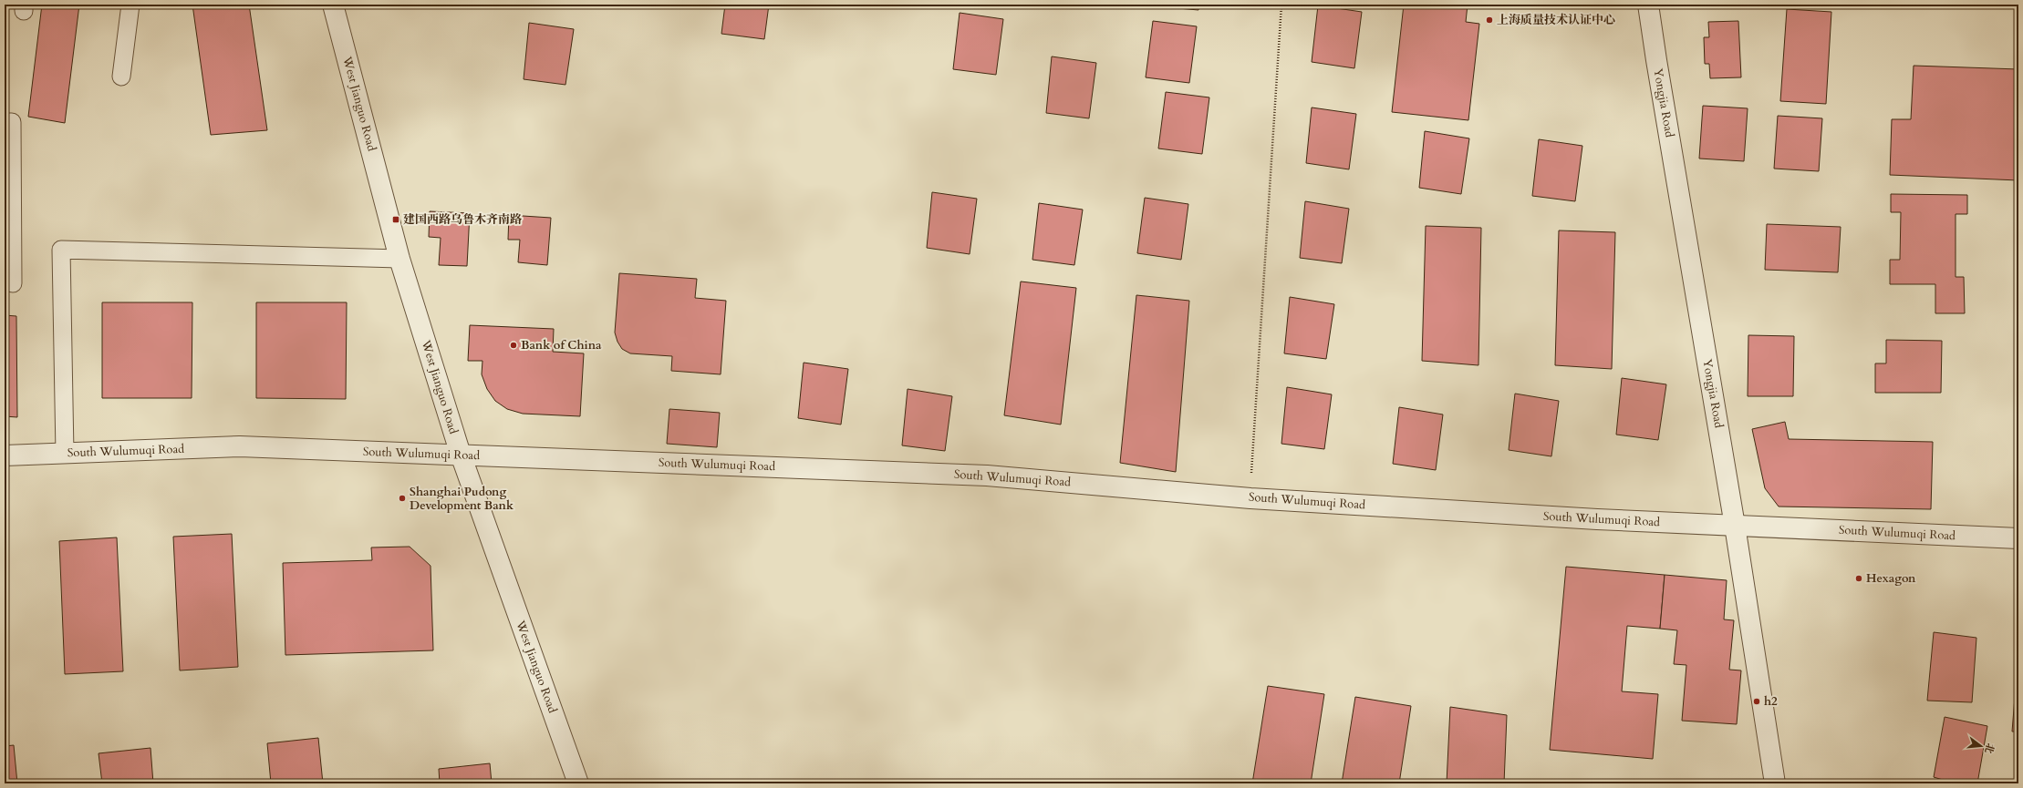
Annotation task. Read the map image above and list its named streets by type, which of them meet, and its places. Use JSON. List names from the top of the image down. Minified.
{"streets":{"street":["Yongjia Road","West Jianguo Road","South Wulumuqi Road"]},"crossings":[["Yongjia Road","South Wulumuqi Road"],["West Jianguo Road","South Wulumuqi Road"]],"places":{"other":["上海质量技术认证中心","Bank of China","Shanghai Pudong Development Bank","Hexagon","h2"],"transit":["建国西路乌鲁木齐南路"]},"north":"right"}
